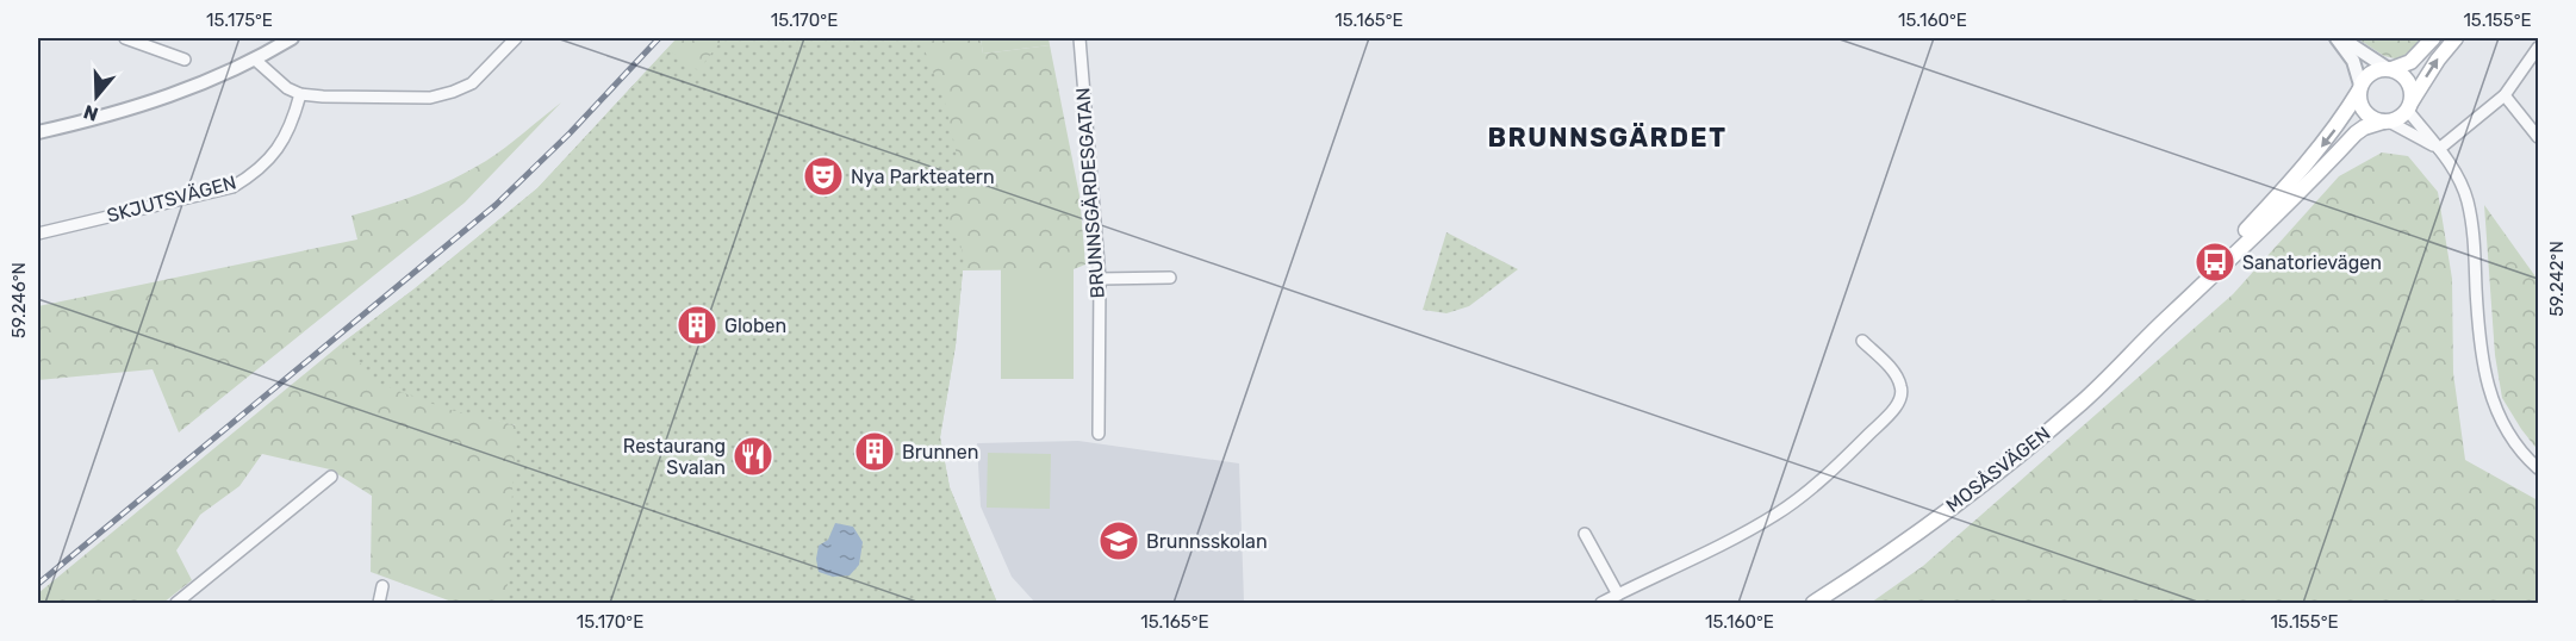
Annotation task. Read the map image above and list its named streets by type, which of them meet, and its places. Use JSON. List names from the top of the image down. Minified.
{"streets":{"main road":["MOSÅSVÄGEN"],"street":["BRUNNSGÄRDESGATAN","SKJUTSVÄGEN"]},"districts":["BRUNNSGÄRDET"],"places":{"theatre":["Nya Parkteatern"],"bus stop":["Sanatorievägen"],"building":["Globen","Brunnen"],"restaurant":["Restaurang Svalan"],"school or university":["Brunnsskolan"]},"north":"bottom","coordinates":["15.175°E","15.170°E","15.165°E","15.160°E","15.155°E","59.242°N","59.246°N"]}
